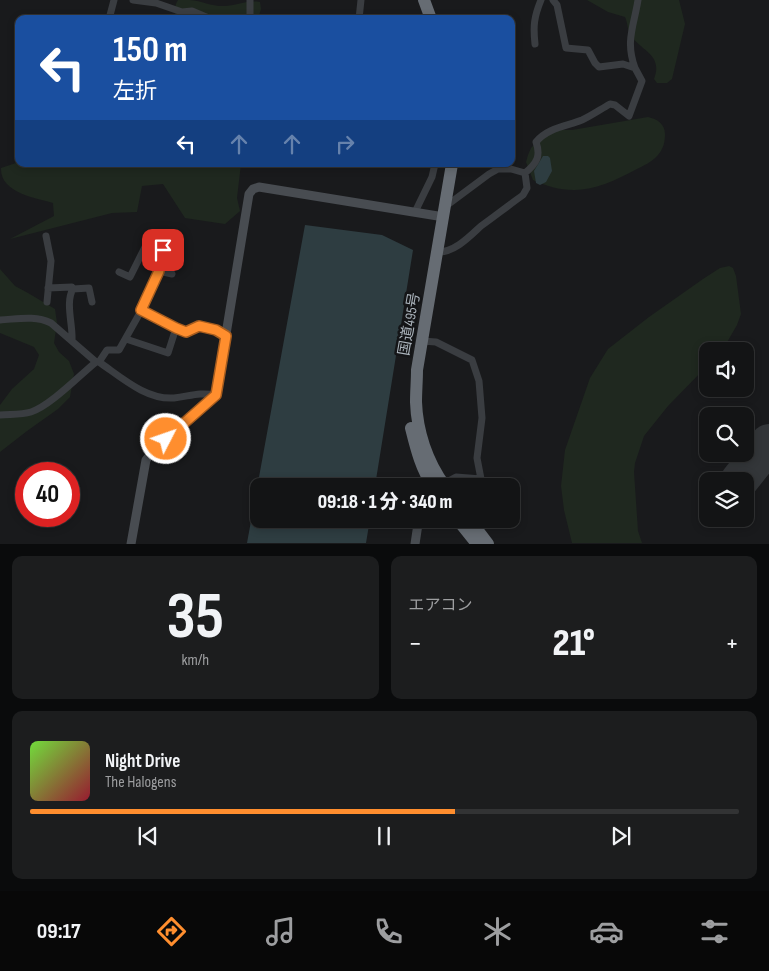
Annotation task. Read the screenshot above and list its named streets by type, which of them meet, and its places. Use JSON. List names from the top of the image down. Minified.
{"streets":{"highway":["国道495号"]},"page":{"turn":["150 m","左折"],"limit":"40","trip":"09:18 · 1 分 · 340 m","tile":[["35","km/h"],"エアコン"],"heat":["−","21°","+"],"song":["Night Drive","The Halogens"],"tabs":"09:17"}}
